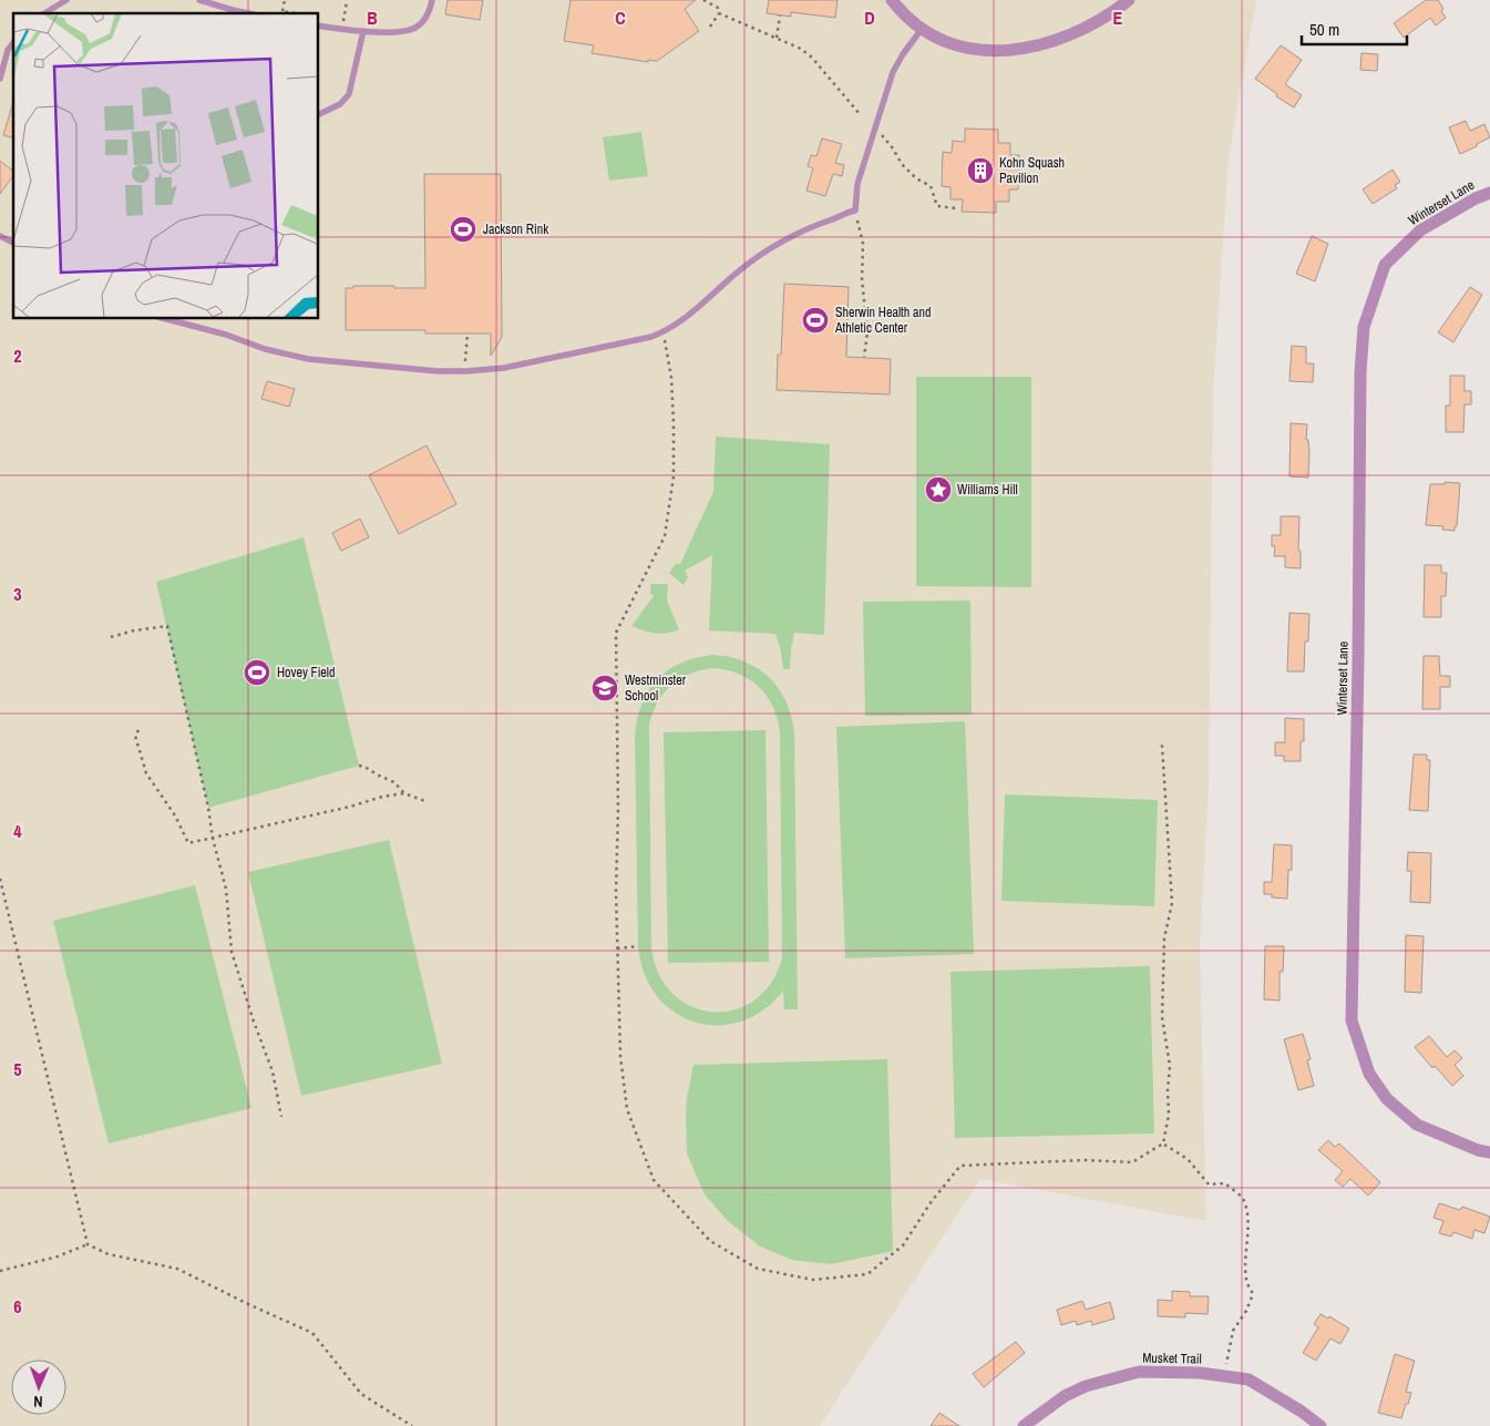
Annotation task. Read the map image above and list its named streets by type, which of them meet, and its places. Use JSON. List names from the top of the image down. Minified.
{"streets":{"street":["Winterset Lane","Musket Trail"]},"places":{"building":["Kohn Squash Pavilion"],"sports":["Jackson Rink","Sherwin Health and Athletic Center","Hovey Field"],"place":["Williams Hill"],"school or university":["Westminster School"]},"scale_bar":"50 m","north":"bottom","grid":{"columns":["B","C","D","E"],"rows":["2","3","4","5","6"]}}
